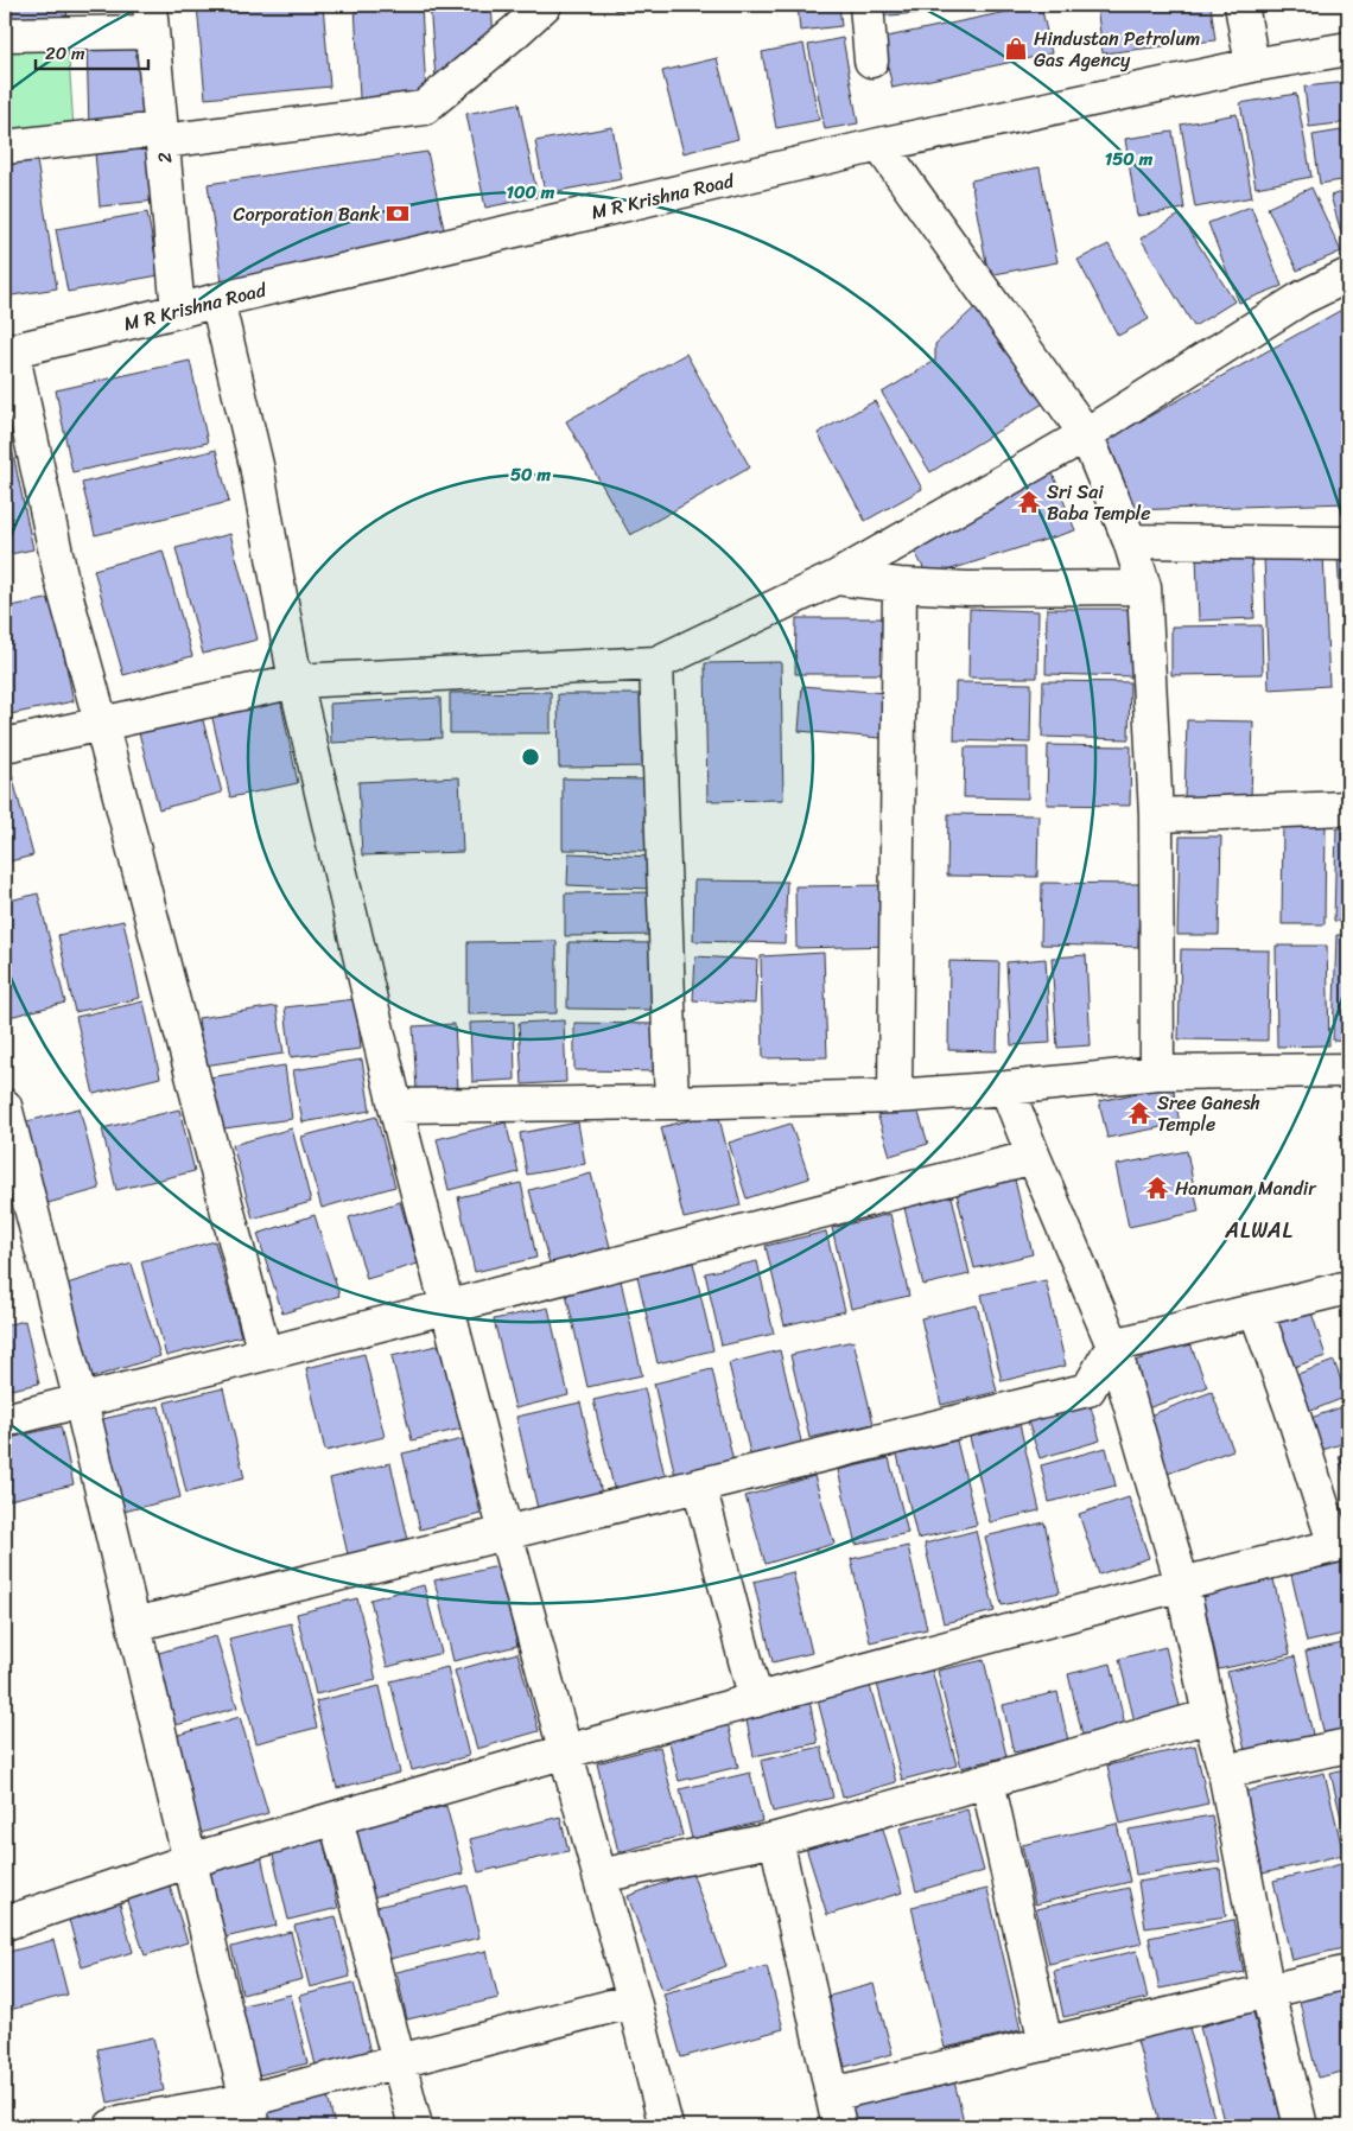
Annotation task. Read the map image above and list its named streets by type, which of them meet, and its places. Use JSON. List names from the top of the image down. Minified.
{"streets":{"street":["2","M R Krishna Road"]},"crossings":[["2","M R Krishna Road"]],"districts":["ALWAL"],"places":{"shop":["Hindustan Petrolum Gas Agency"],"bank":["Corporation Bank"],"temple":["Sri Sai Baba Temple","Sree Ganesh Temple","Hanuman Mandir"]},"scale_bar":"20 m","rings":["150 m","100 m","50 m"]}
